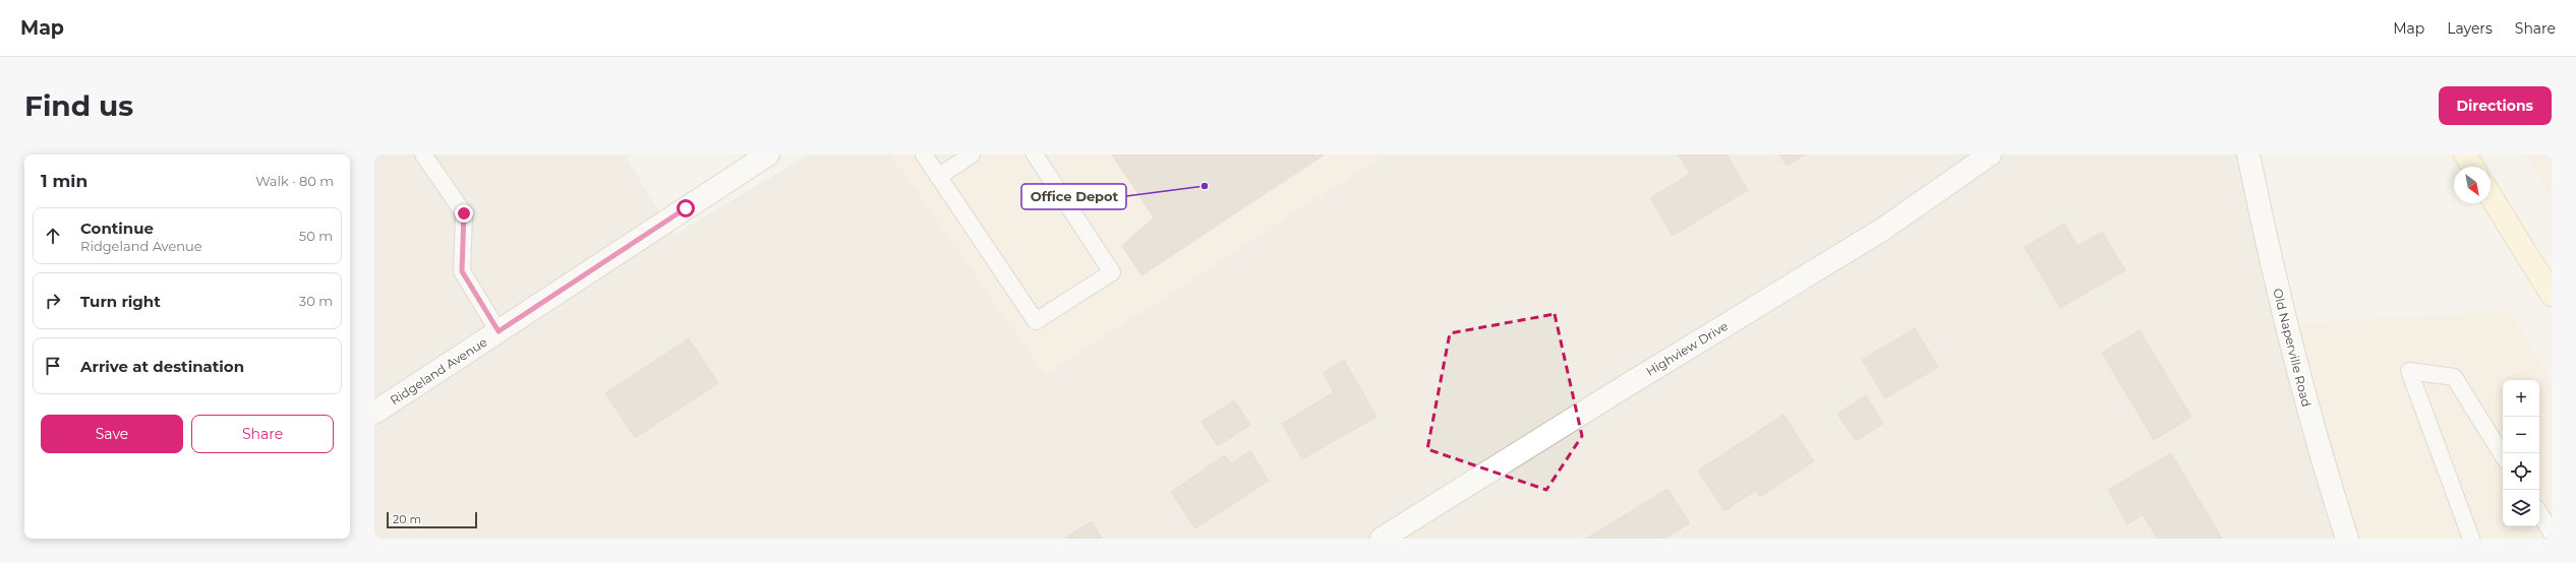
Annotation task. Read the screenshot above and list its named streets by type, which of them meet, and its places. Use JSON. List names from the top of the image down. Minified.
{"streets":{"street":["Old Naperville Road","Highview Drive","Ridgeland Avenue"]},"places":["Office Depot"],"scale_bar":"20 m","north":"bottom right","page":{"header":"Map","nav":["Map","Layers","Share"],"buttons":["Directions",["Save","Share"]],"title":"Find us","heading":["1 min","Walk · 80 m"],"list":[["Continue","Ridgeland Avenue","50 m"],["Turn right","30 m"],"Arrive at destination"],"map_buttons":["+","−"],"scale":"20 m"}}
